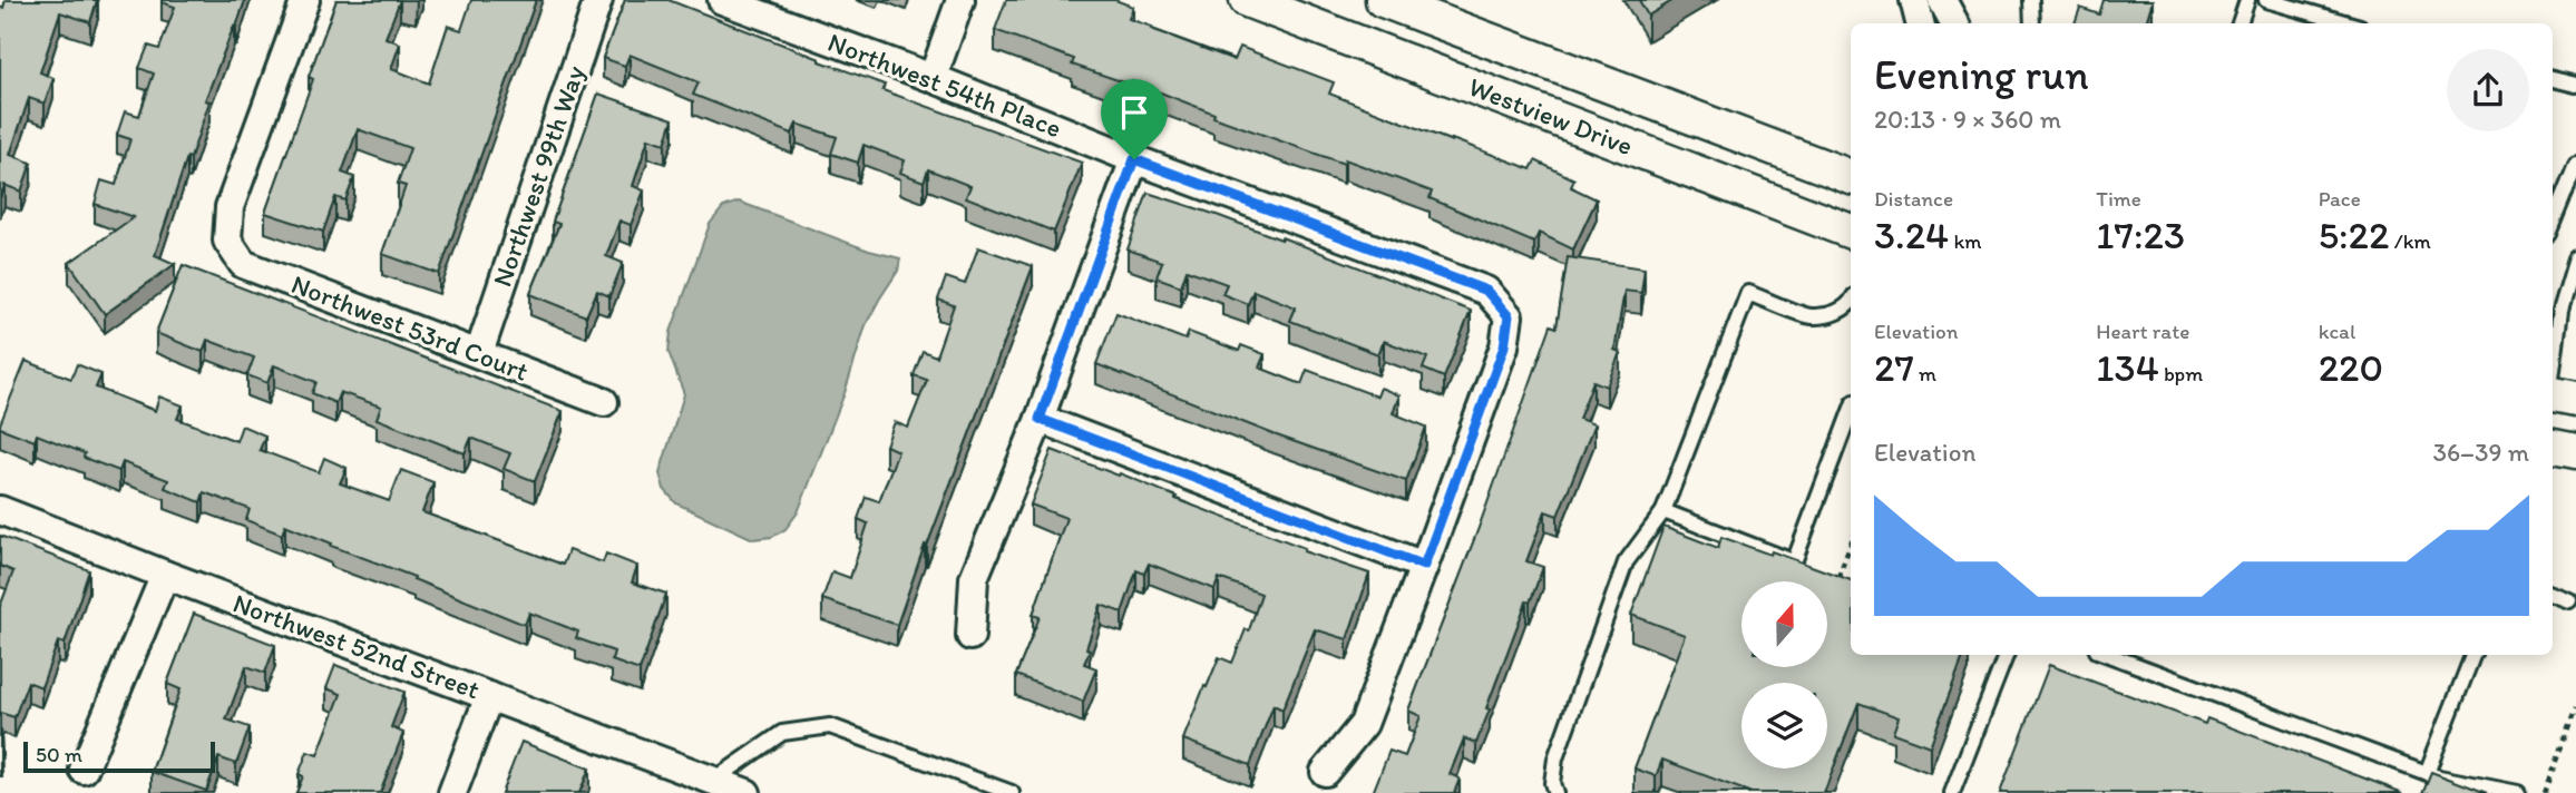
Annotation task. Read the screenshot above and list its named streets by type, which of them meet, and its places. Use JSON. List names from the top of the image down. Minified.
{"streets":{"street":["Northwest 54th Place","Westview Drive","Northwest 99th Way","Northwest 53rd Court","Northwest 52nd Street"]},"crossings":[["Northwest 99th Way","Northwest 53rd Court"]],"scale_bar":"50 m","north":"top","page":{"heading":["Evening run","20:13 · 9 × 360 m"],"stats":[["Distance","3.24 km"],["Time","17:23"],["Pace","5:22 /km"],["Elevation","27 m"],["Heart rate","134 bpm"],["kcal","220"]],"chart":["Elevation","36–39 m"],"scale":"50 m"}}
